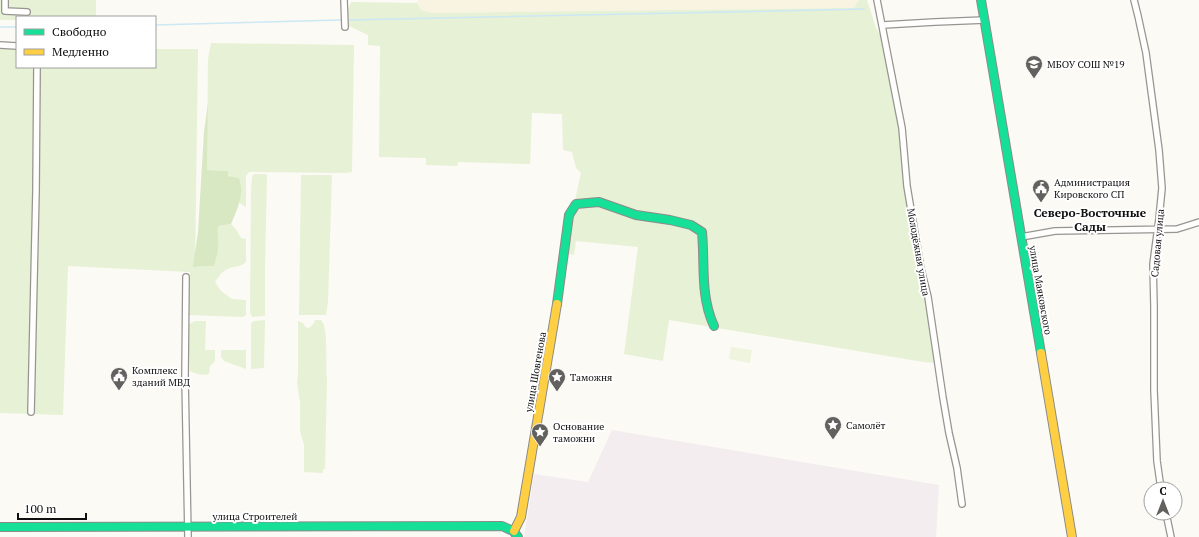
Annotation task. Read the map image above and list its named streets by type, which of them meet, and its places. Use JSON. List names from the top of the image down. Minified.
{"streets":{"street":["Садовая улица","Молодёжная улица","улица Маяковского","улица Шовгенова","улица Строителей"]},"crossings":[["улица Шовгенова","улица Строителей"]],"districts":["Северо-Восточные Сады"],"places":{"school or university":["МБОУ СОШ №19"],"public building":["Администрация Кировского СП","Комплекс зданий МВД"],"place":["Таможня","Самолёт","Основание таможни"]},"legend":["Свободно","Медленно"],"scale_bar":"100 m","north":"top"}
